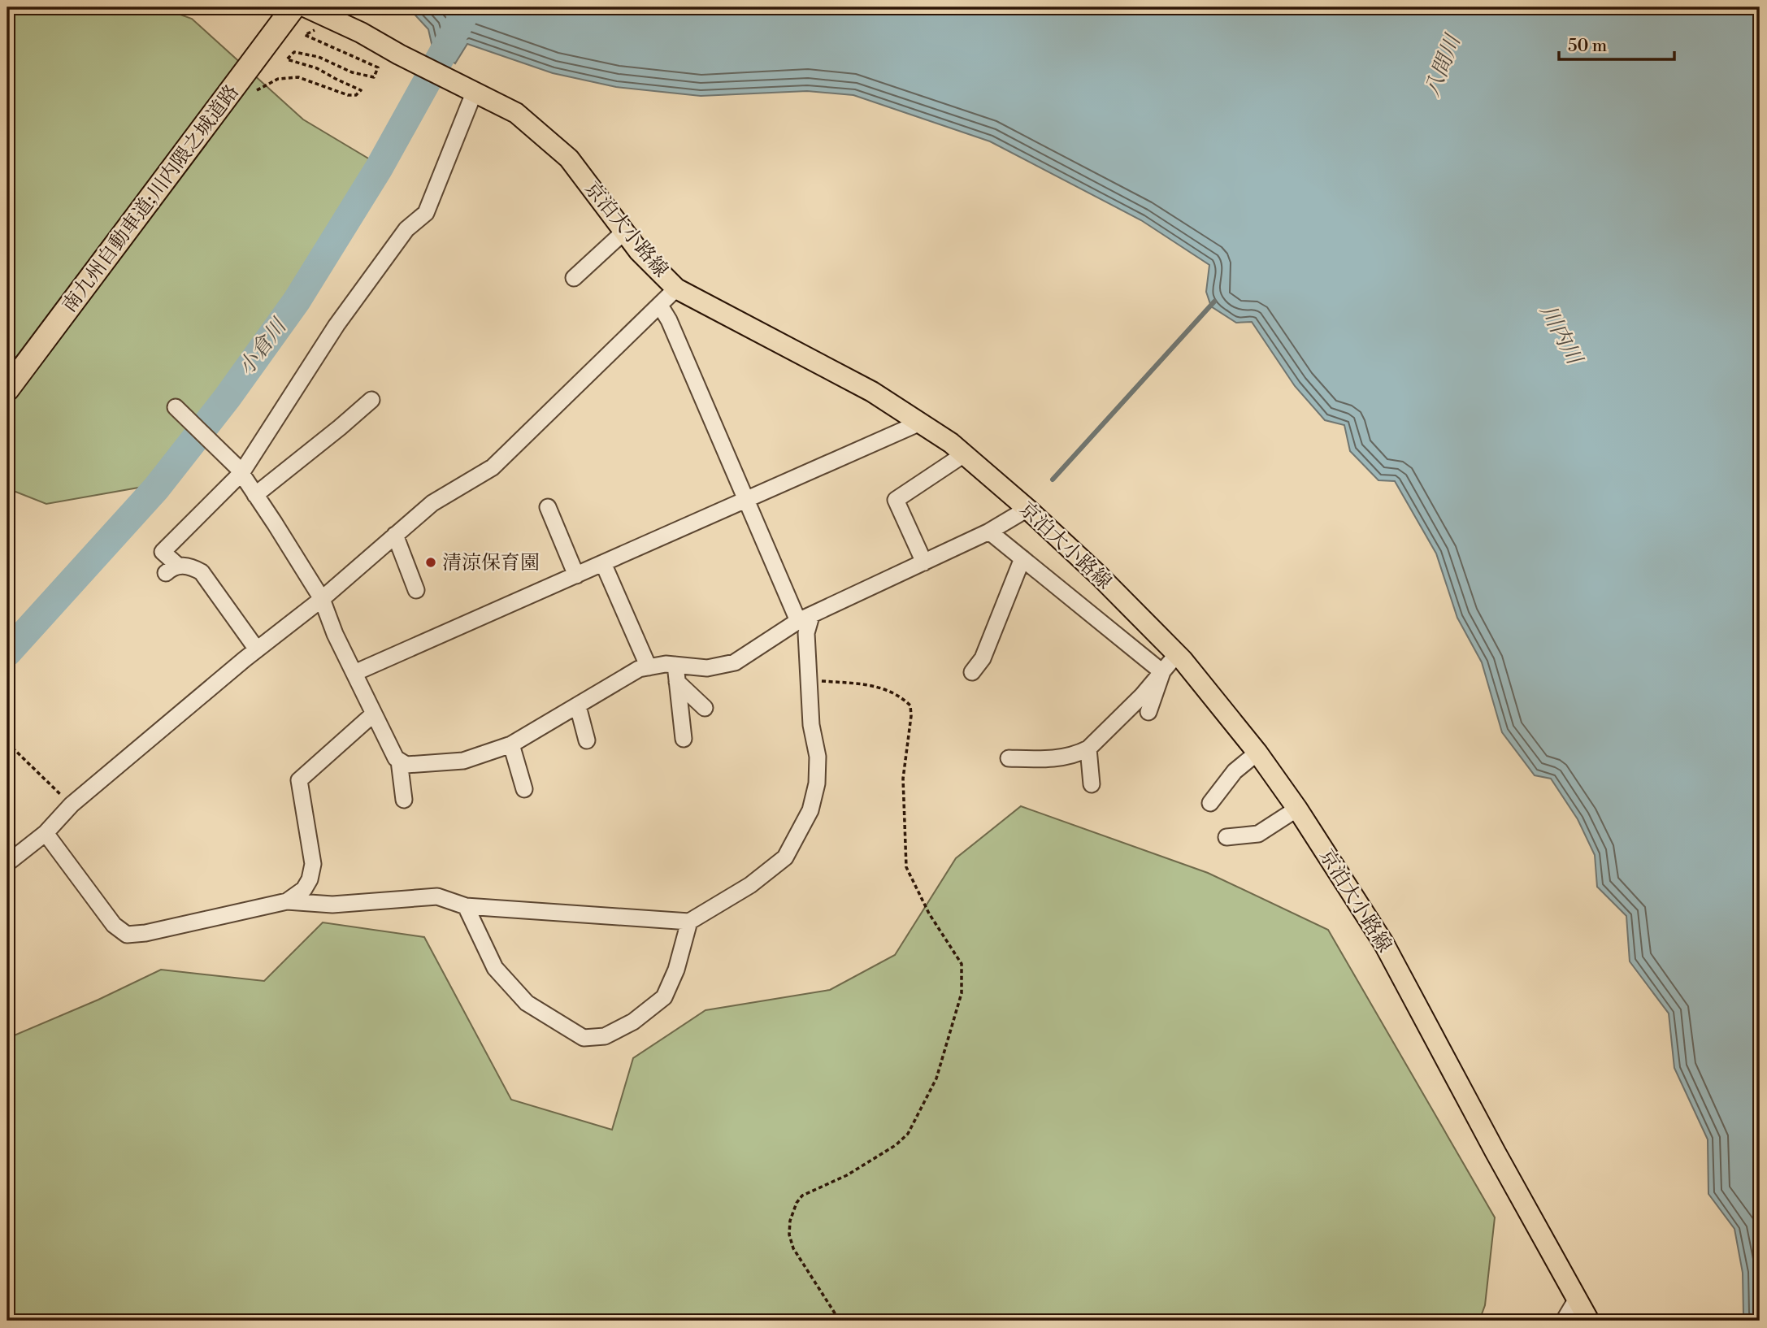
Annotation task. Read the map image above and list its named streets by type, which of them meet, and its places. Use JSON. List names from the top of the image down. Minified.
{"streets":{"highway":["南九州自動車道;川内隈之城道路"],"main road":["京泊大小路線"]},"water":["八間川","川内川","小倉川"],"places":["清涼保育園"],"scale_bar":"50 m"}
